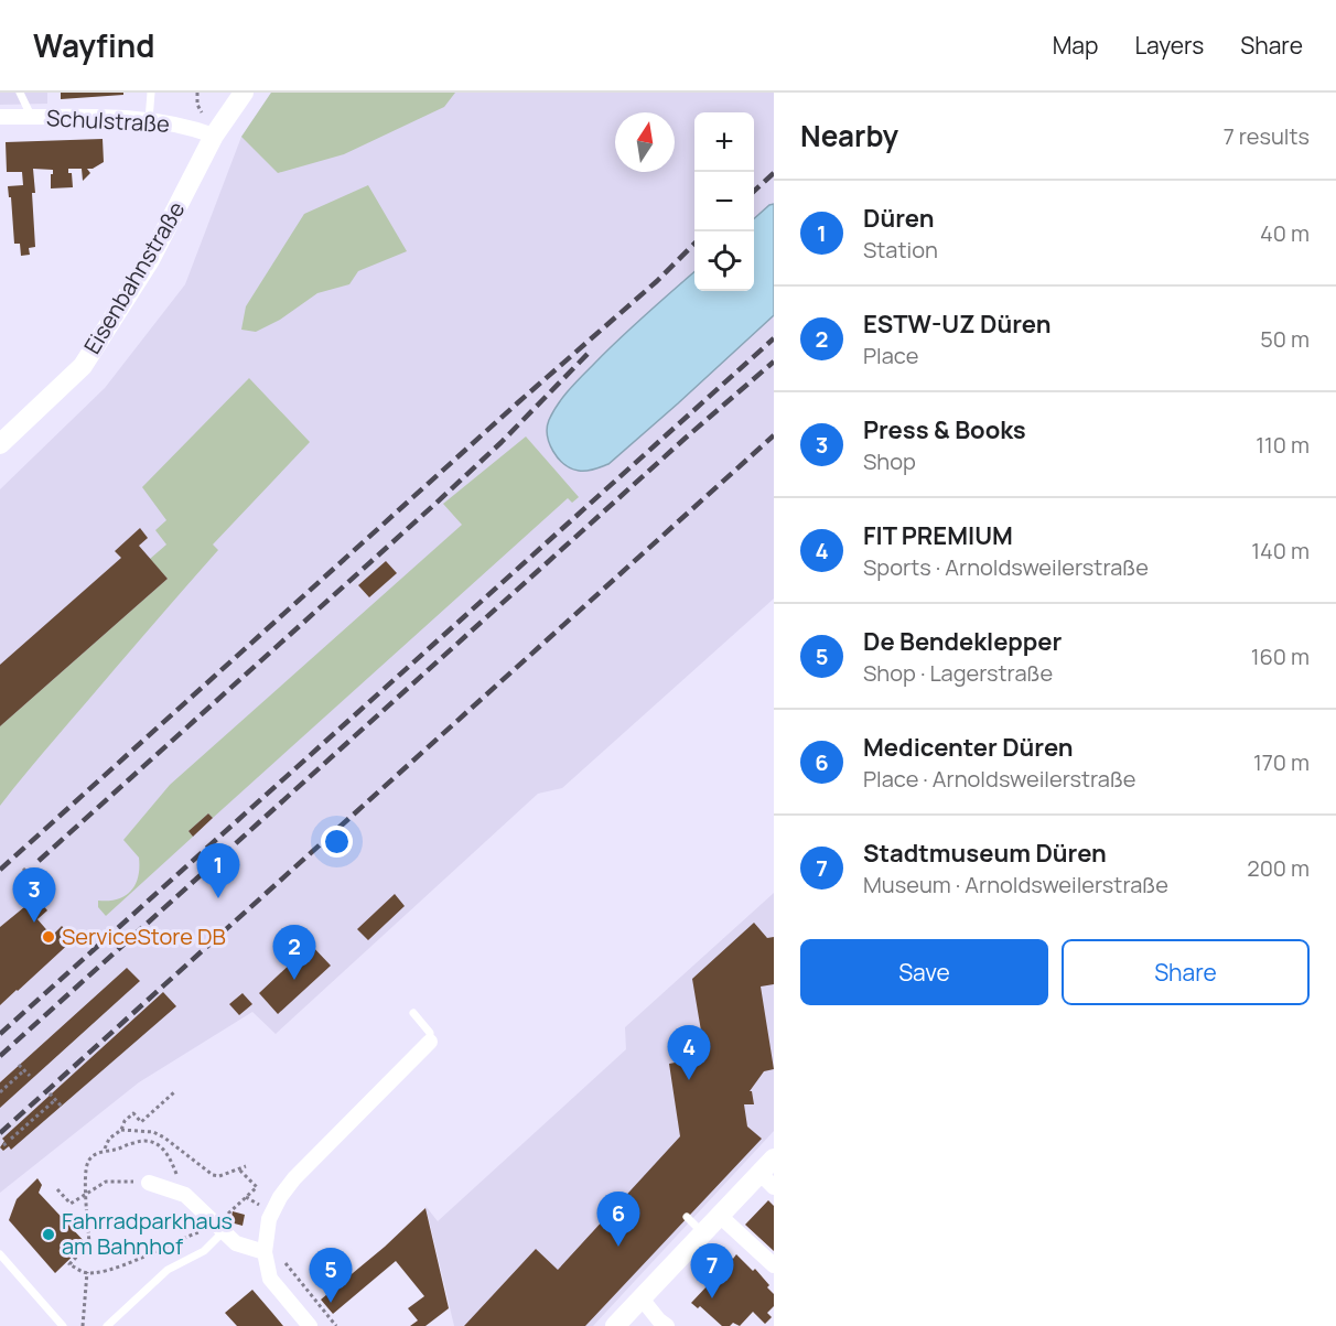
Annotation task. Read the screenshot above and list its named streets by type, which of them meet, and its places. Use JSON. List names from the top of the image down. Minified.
{"streets":{"street":["Schulstraße","Eisenbahnstraße"]},"crossings":[["Schulstraße","Eisenbahnstraße"]],"places":["ServiceStore DB","Fahrradparkhaus am Bahnhof"],"north":"top","page":{"header":"Wayfind","nav":["Map","Layers","Share"],"heading":["Nearby","7 results"],"map_buttons":["+","−"],"list":[{"mark":"1","name":"Düren","note":"Station","value":"40 m"},{"mark":"2","name":"ESTW-UZ Düren","note":"Place","value":"50 m"},{"mark":"3","name":"Press & Books","note":"Shop","value":"110 m"},{"mark":"4","name":"FIT PREMIUM","note":"Sports · Arnoldsweilerstraße","value":"140 m"},{"mark":"5","name":"De Bendeklepper","note":"Shop · Lagerstraße","value":"160 m"},{"mark":"6","name":"Medicenter Düren","note":"Place · Arnoldsweilerstraße","value":"170 m"},{"mark":"7","name":"Stadtmuseum Düren","note":"Museum · Arnoldsweilerstraße","value":"200 m"}],"pins":["1","3","2","4","6","7","5"],"buttons":["Save","Share"]}}
